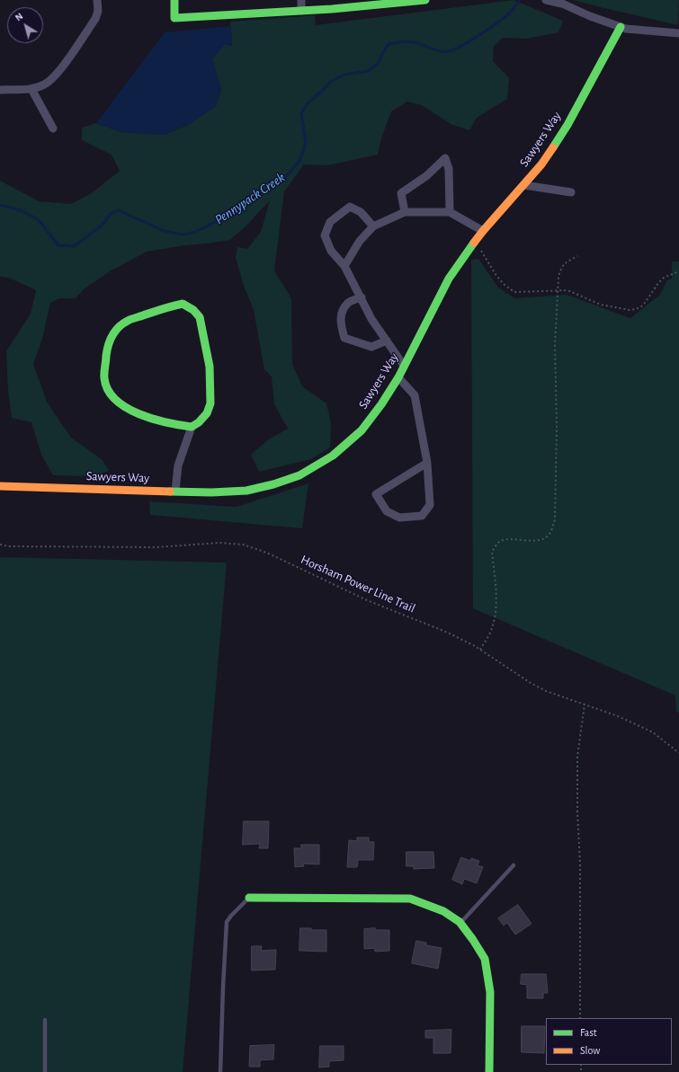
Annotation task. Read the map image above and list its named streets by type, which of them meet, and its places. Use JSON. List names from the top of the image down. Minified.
{"streets":{"street":["Sawyers Way"],"path":["Horsham Power Line Trail"]},"water":["Pennypack Creek"],"legend":["Fast","Slow"],"north":"top left"}
